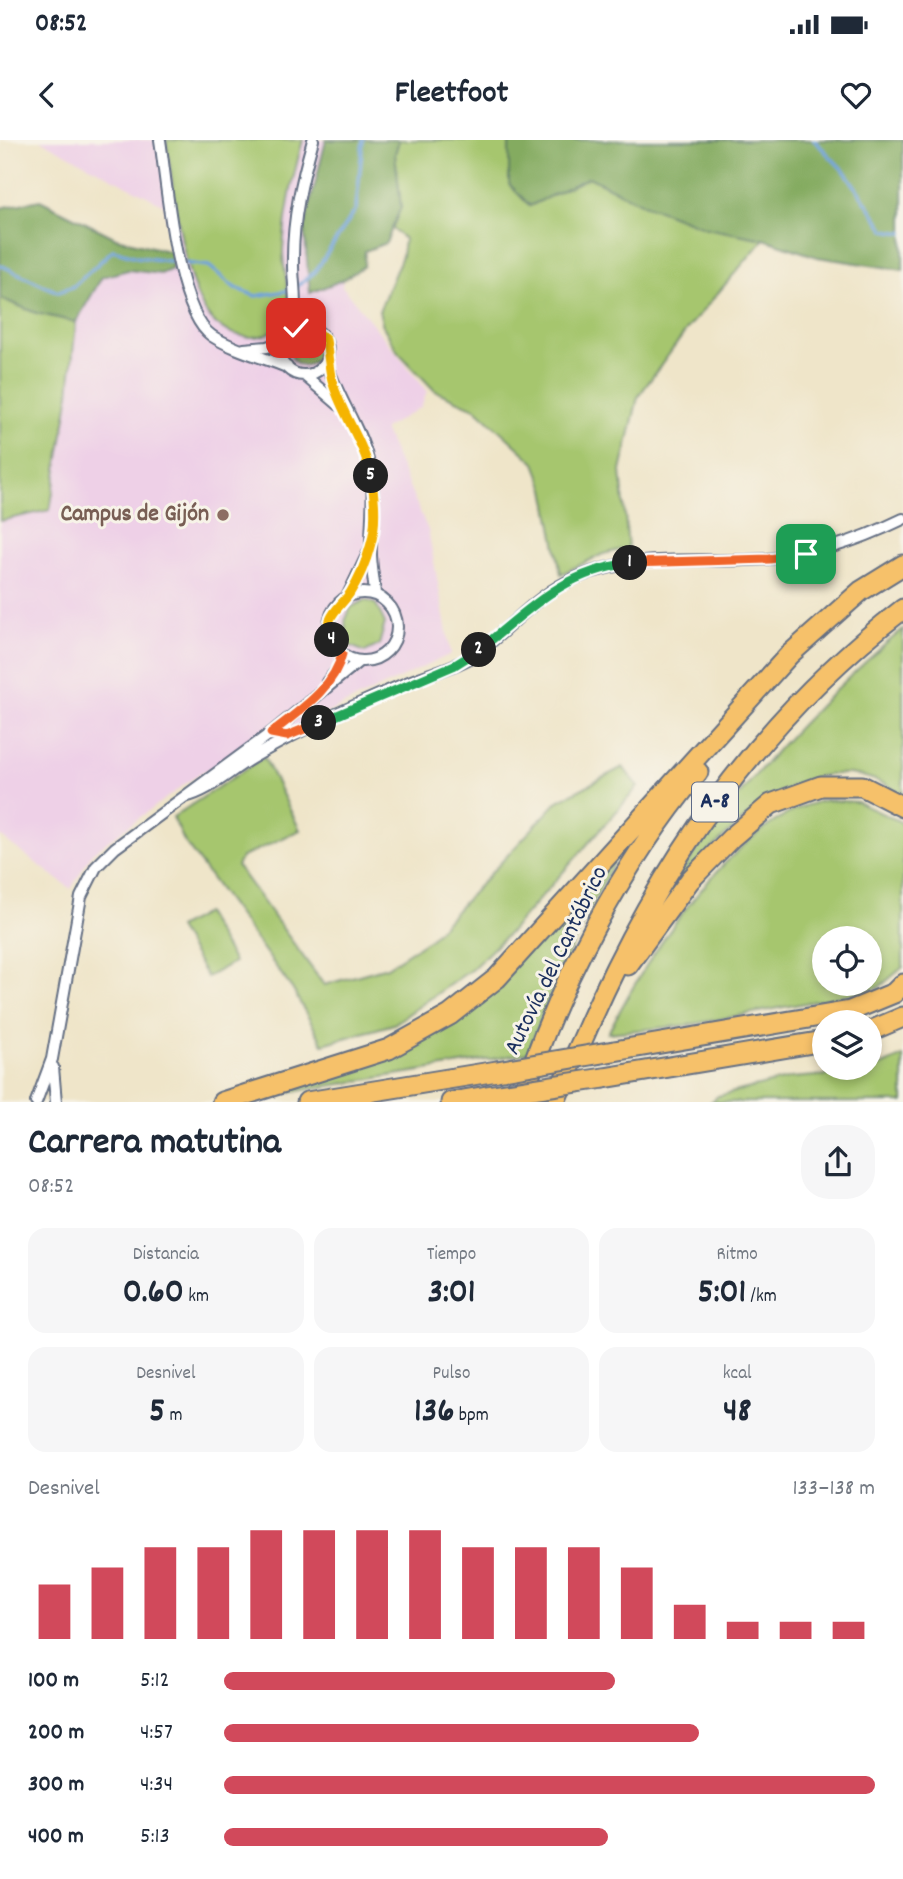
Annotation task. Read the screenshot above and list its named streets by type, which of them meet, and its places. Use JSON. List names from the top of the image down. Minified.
{"streets":{"highway":["A-8","Autovía del Cantábrico"]},"places":["Campus de Gijón"],"page":{"status":"08:52","header":"Fleetfoot","pins":["5","1","4","2","3"],"heading":["Carrera matutina","08:52"],"stats":[["Distancia","0.60 km"],["Tiempo","3:01"],["Ritmo","5:01 /km"],["Desnivel","5 m"],["Pulso","136 bpm"],["kcal","48"]],"chart":["Desnivel","133–138 m"],"list":[{"name":"100 m","note":"5:12"},{"name":"200 m","note":"4:57"},{"name":"300 m","note":"4:34"},{"name":"400 m","note":"5:13"}]}}
